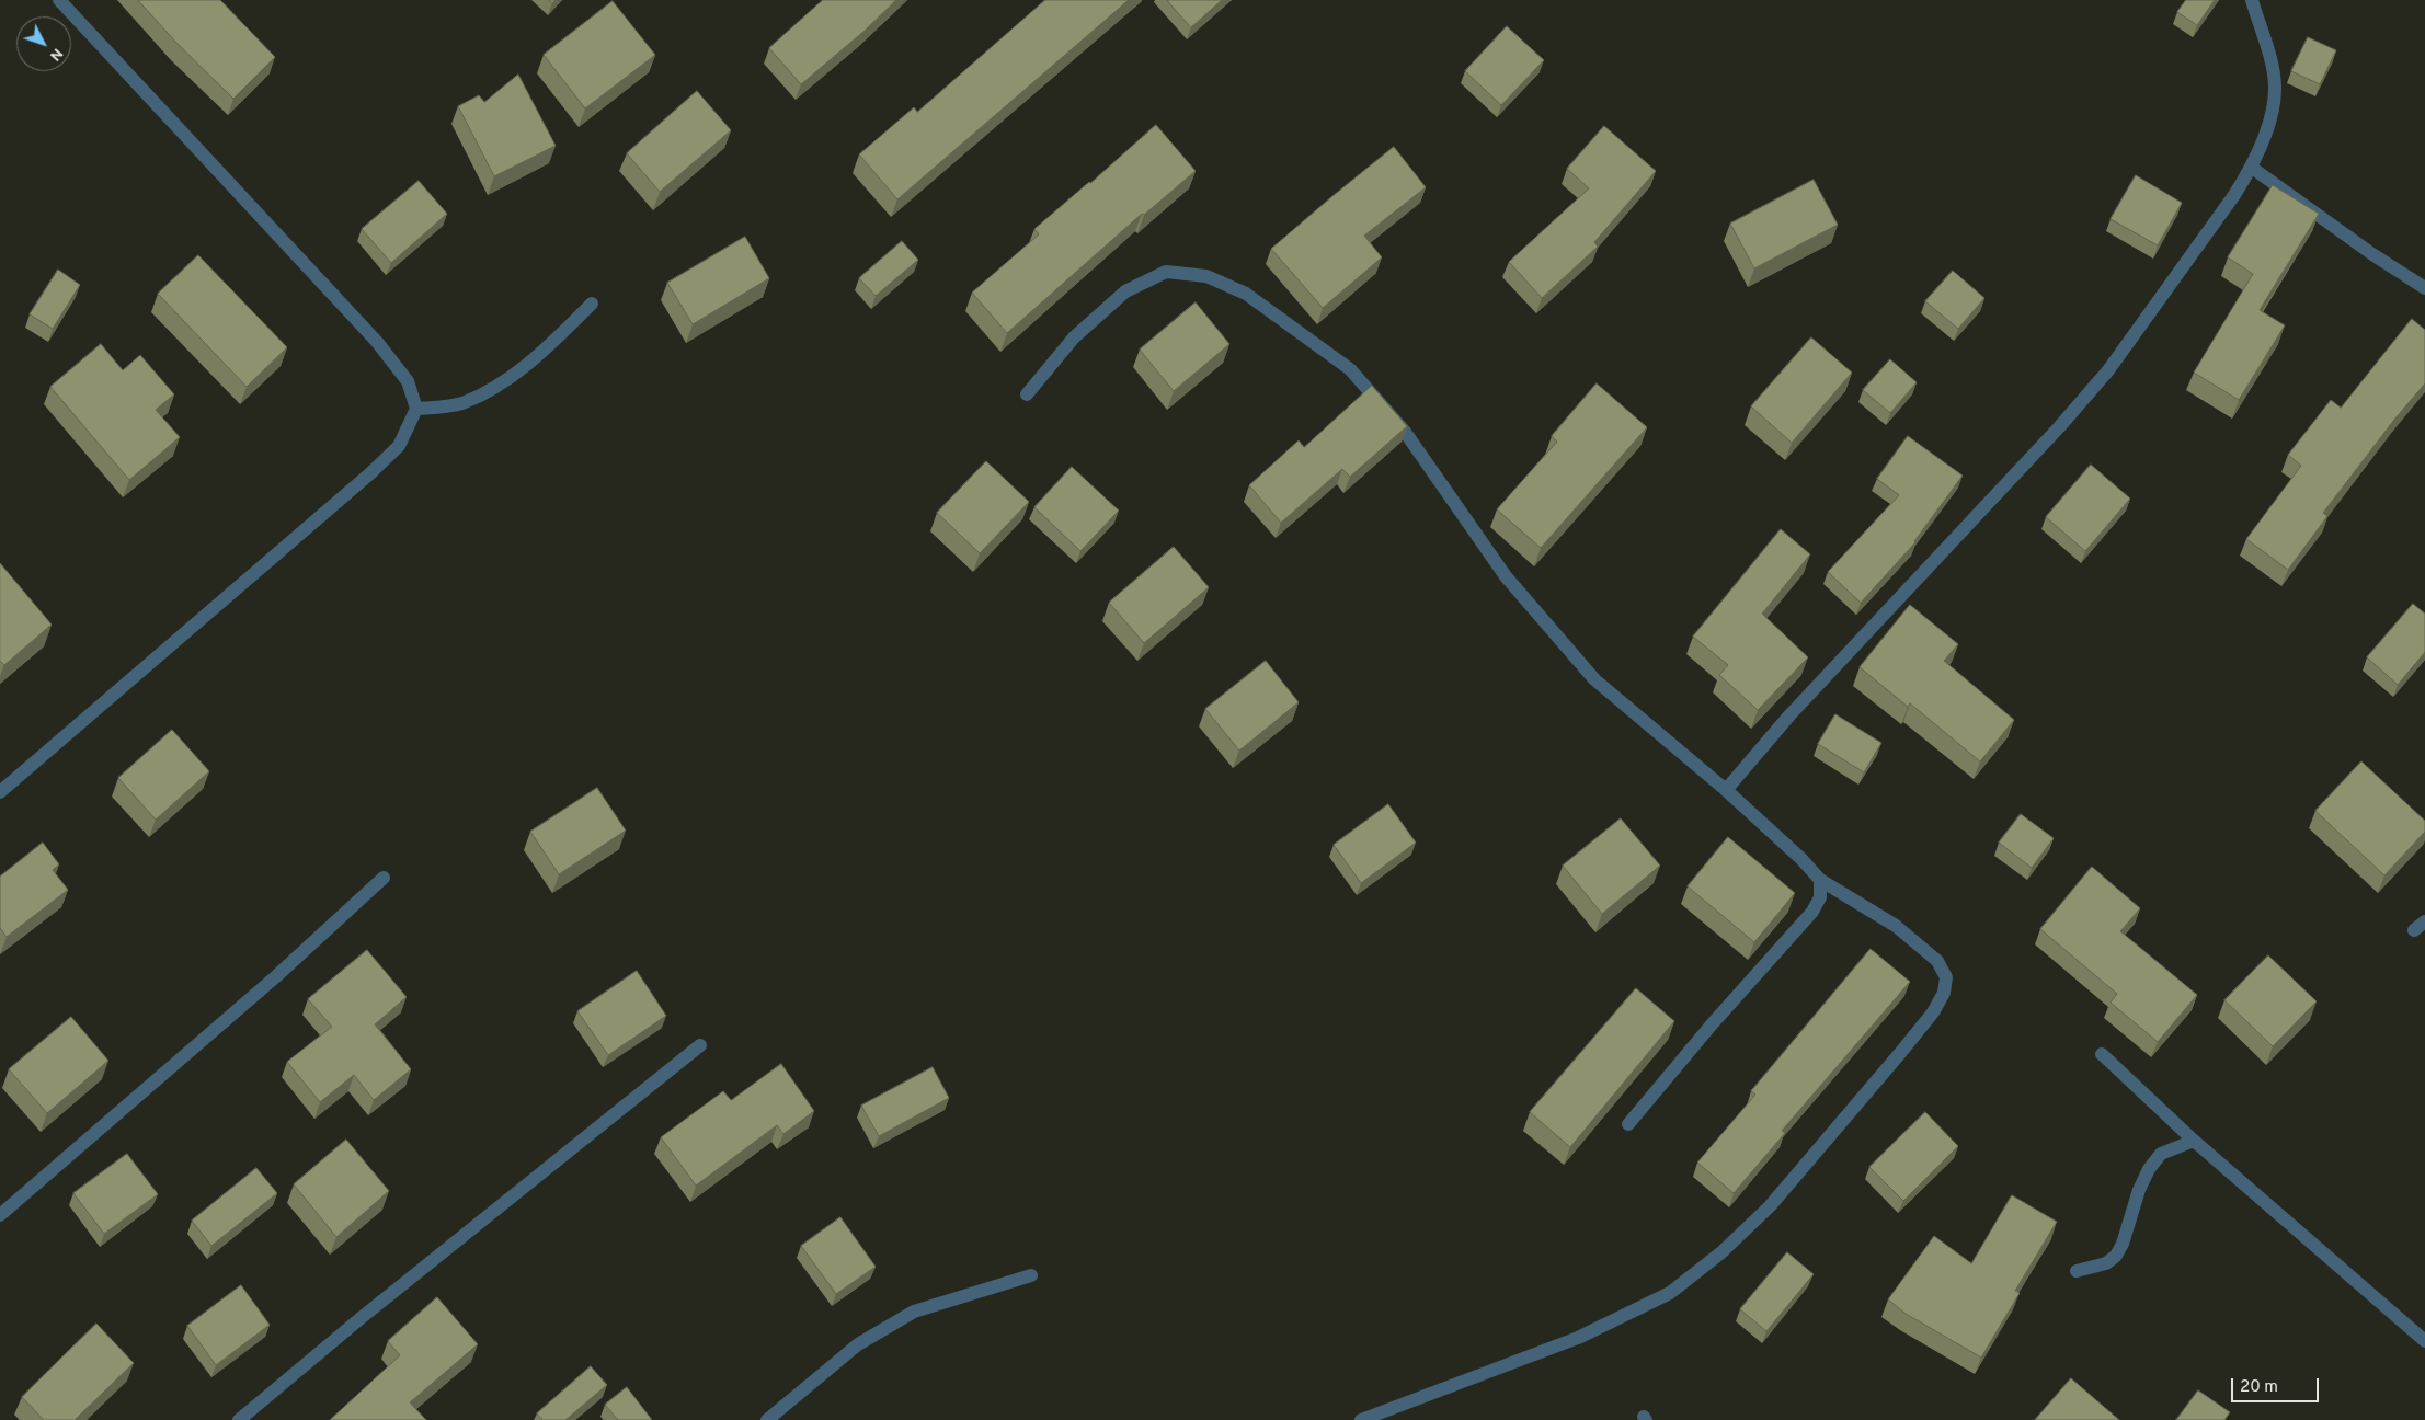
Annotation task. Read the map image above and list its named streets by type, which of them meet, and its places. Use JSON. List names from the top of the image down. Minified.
{"scale_bar":"20 m","north":"bottom right"}
